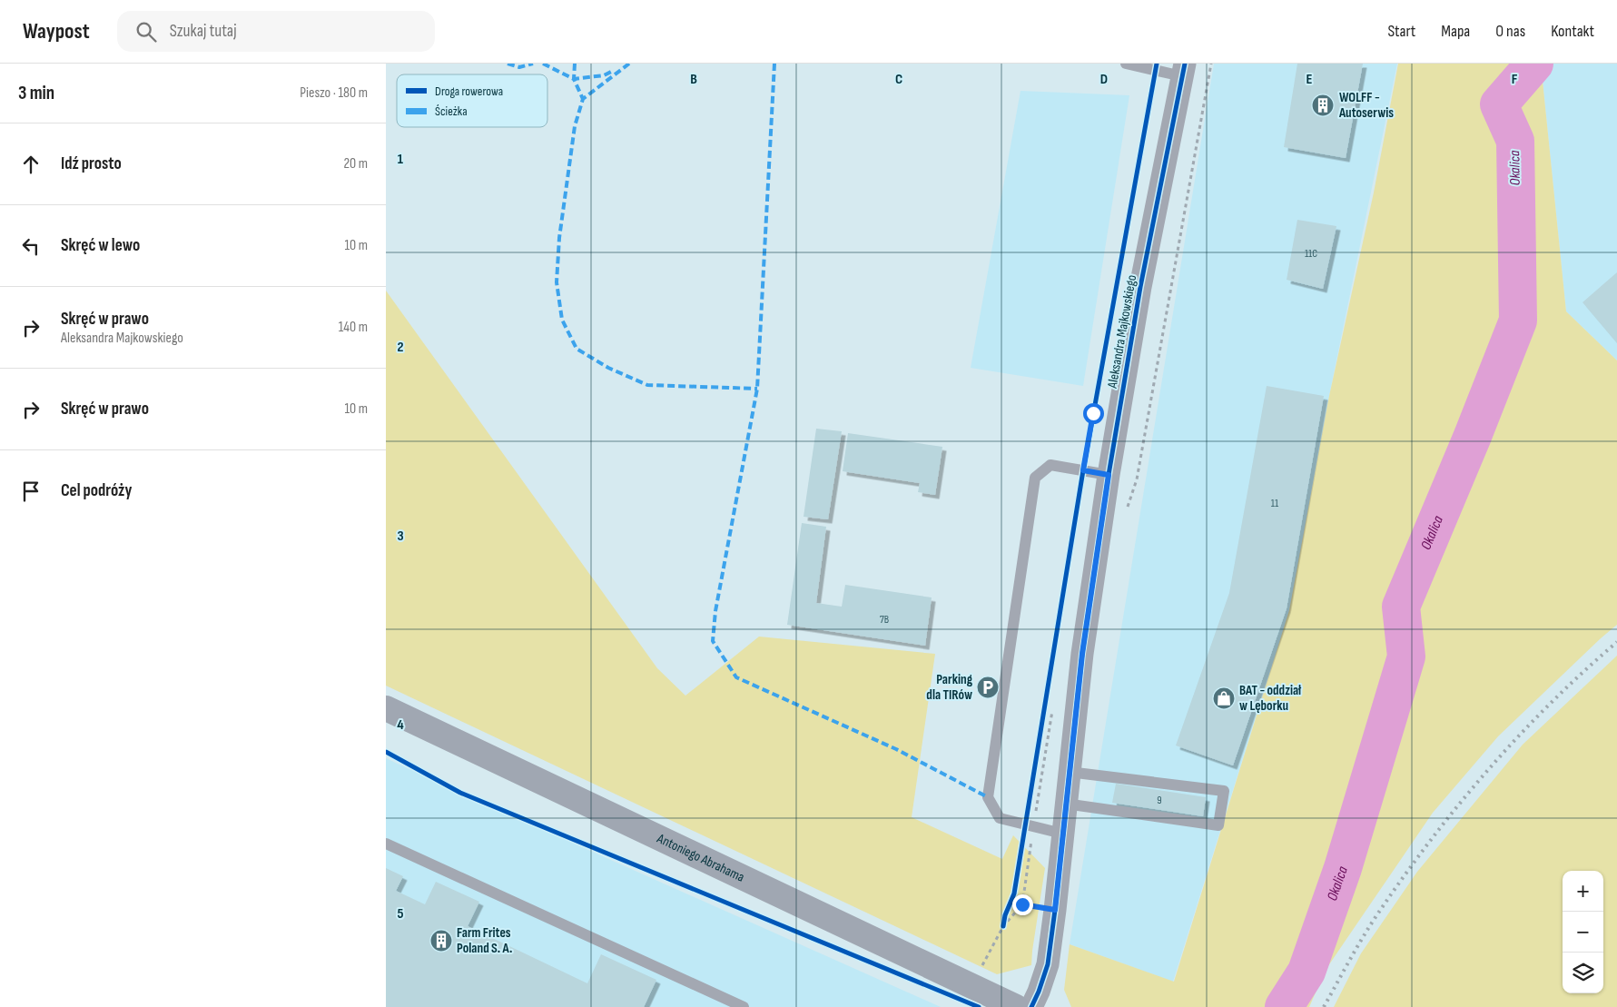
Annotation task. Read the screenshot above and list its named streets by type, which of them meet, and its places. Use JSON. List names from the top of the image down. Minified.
{"streets":{"main road":["Antoniego Abrahama"],"street":["Aleksandra Majkowskiego"]},"water":["Okalica"],"places":{"building":["WOLFF - Autoserwis","Farm Frites Poland S. A."],"parking":["Parking dla TIRów"],"shop":["BAT - oddział w Lęborku"]},"house_numbers":["11C","11","7B","9"],"legend":["Droga rowerowa","Ścieżka"],"page":{"header":"Waypost","search":"Szukaj tutaj","nav":["Start","Mapa","O nas","Kontakt"],"heading":["3 min","Pieszo · 180 m"],"list":[["Idź prosto","20 m"],["Skręć w lewo","10 m"],["Skręć w prawo","Aleksandra Majkowskiego","140 m"],["Skręć w prawo","10 m"],"Cel podróży"],"map_buttons":["+","−"]},"grid":{"columns":["B","C","D","E","F"],"rows":["1","2","3","4","5"]}}
